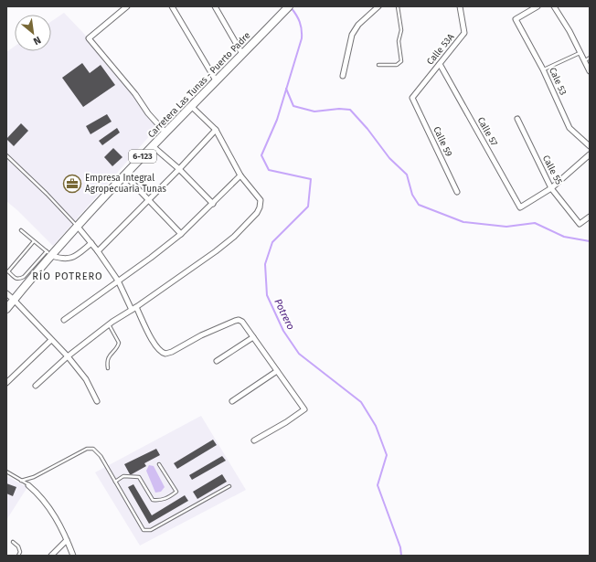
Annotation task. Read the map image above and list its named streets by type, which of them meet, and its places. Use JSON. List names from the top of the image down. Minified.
{"streets":{"main road":["Carretera Las Tunas - Puerto Padre","6-123"],"street":["Calle 53A","Cale 53","Calle 57","Calle 59","Calle 55"]},"crossings":[["Calle 53A","Calle 57"],["Calle 53A","Calle 59"],["Calle 57","Calle 55"]],"districts":["RÍO POTRERO"],"water":["Potrero"],"places":{"office":["Empresa Integral Agropecuaria Tunas"]},"north":"bottom right"}
